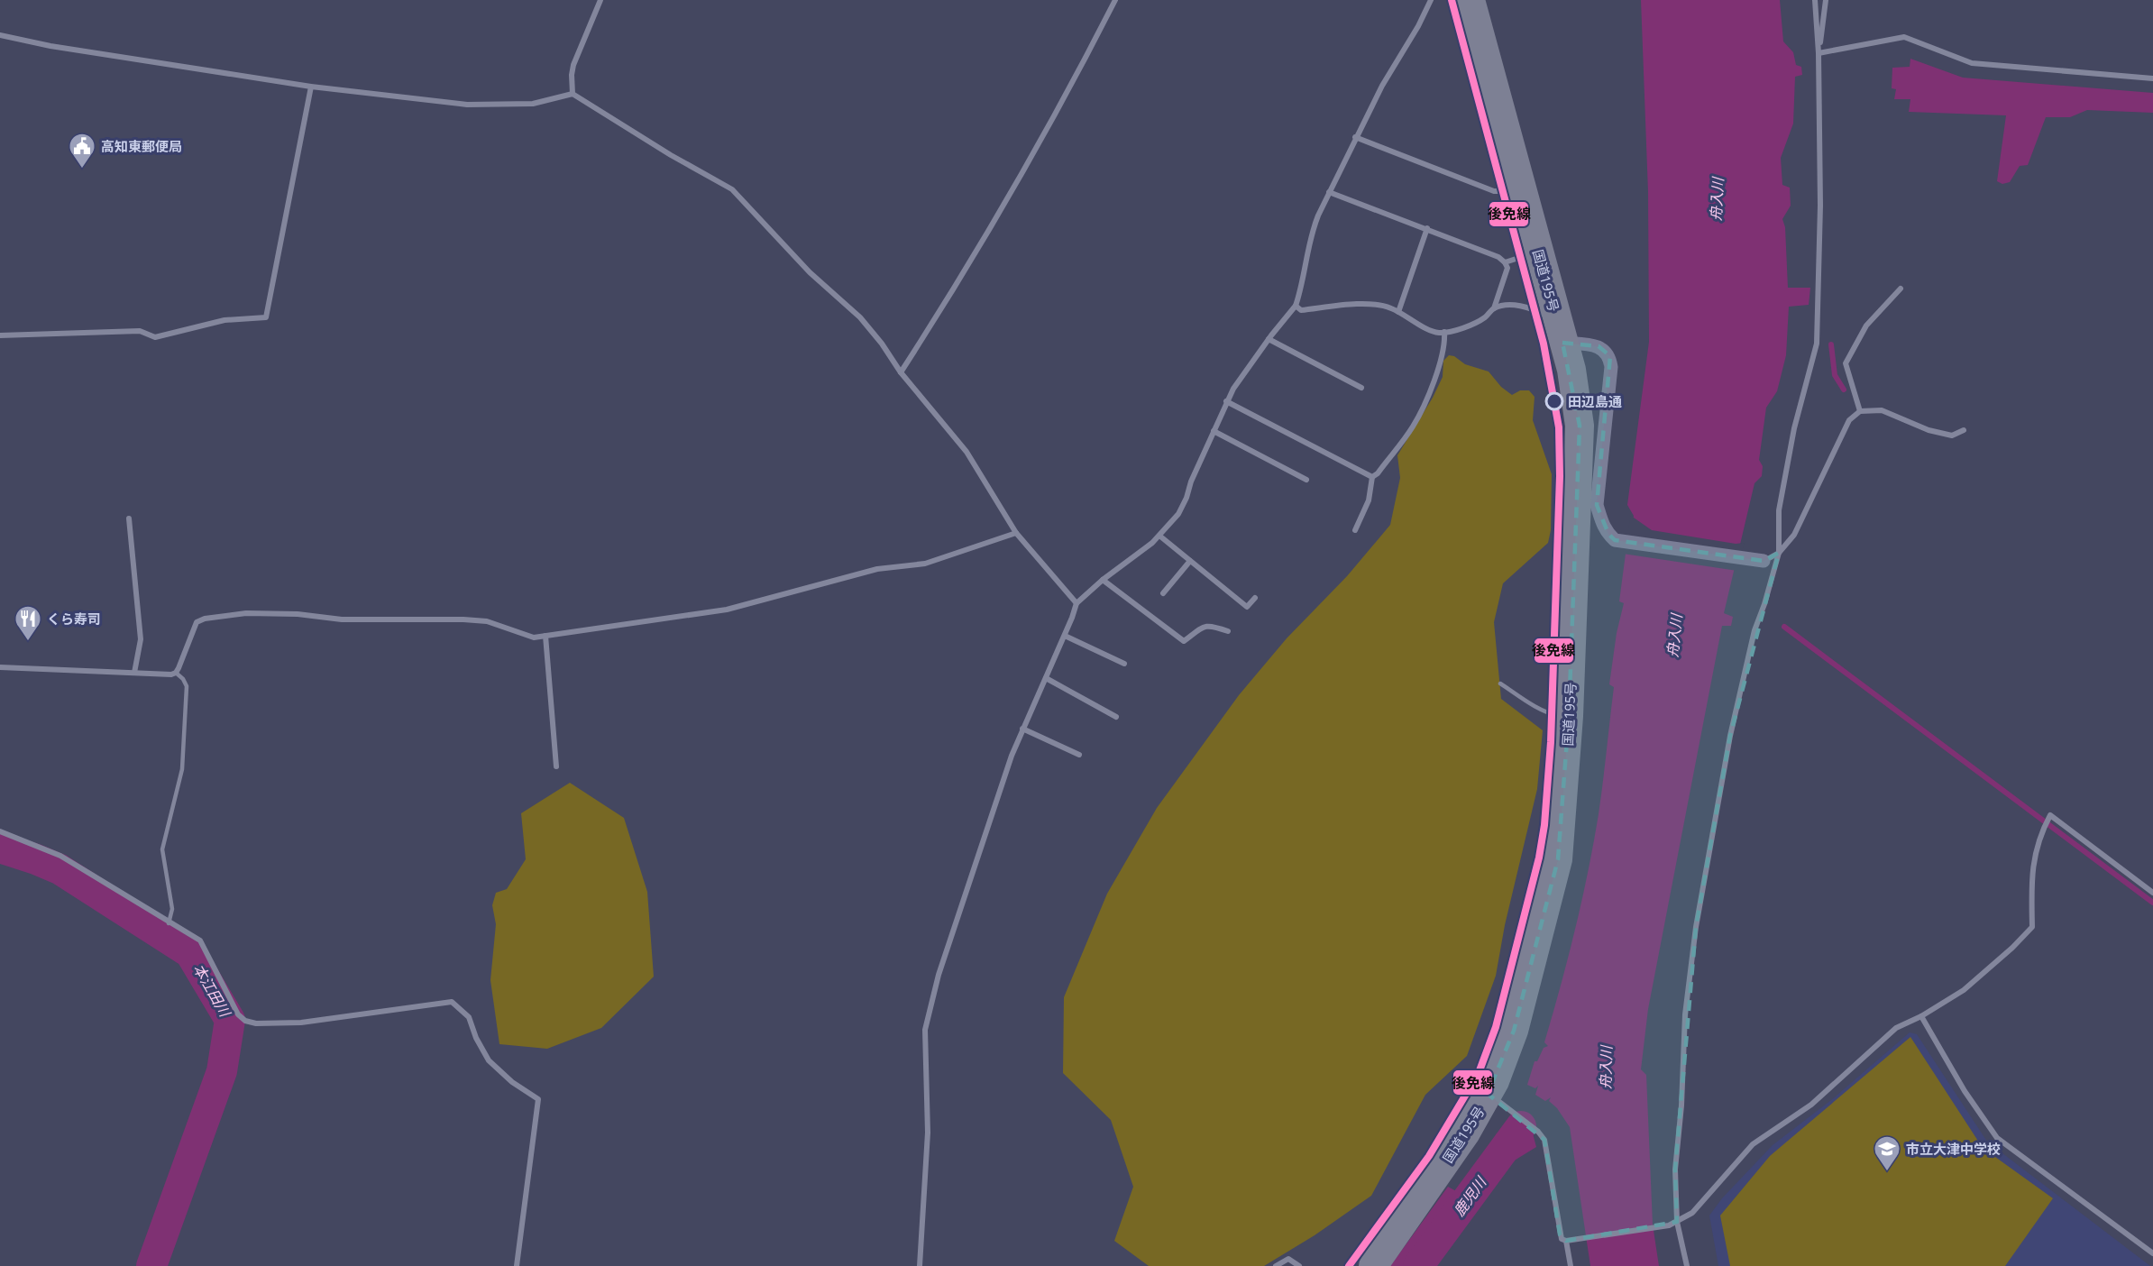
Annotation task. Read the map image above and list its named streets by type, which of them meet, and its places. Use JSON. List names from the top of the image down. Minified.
{"streets":{"highway":["国道195号"]},"water":["舟入川","本江田川","鹿児川"],"places":{"public building":["高知東郵便局"],"other":["田辺島通"],"restaurant":["くら寿司"],"school or university":["市立大津中学校"]},"lines":["transit line 後免線"]}
